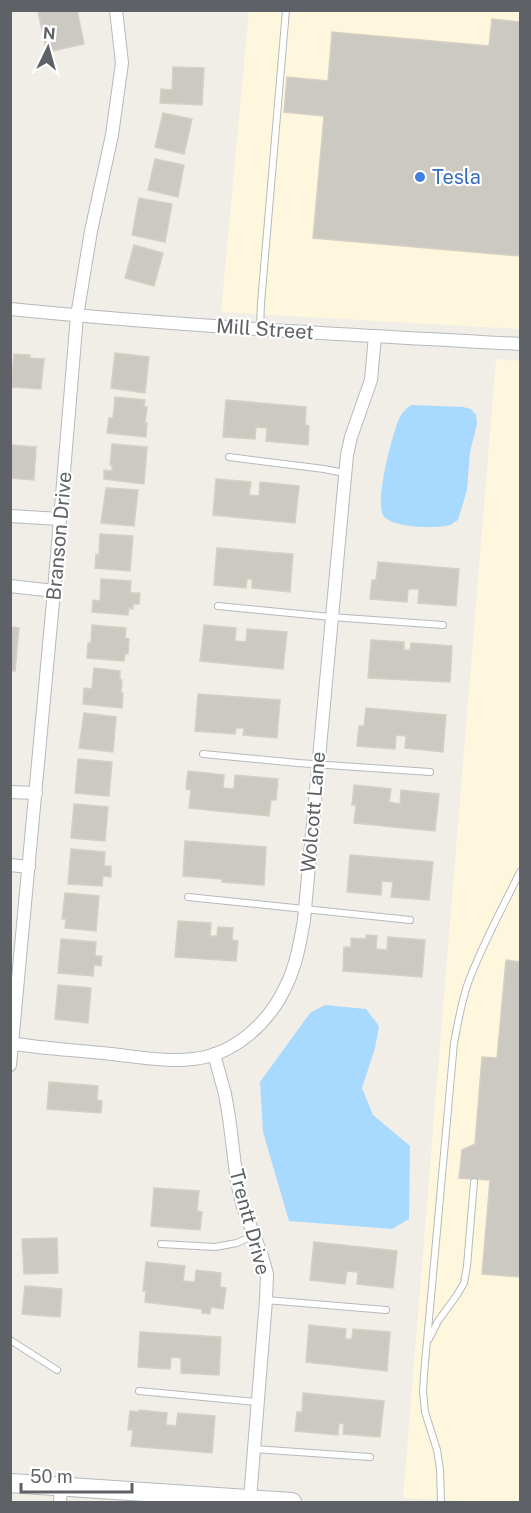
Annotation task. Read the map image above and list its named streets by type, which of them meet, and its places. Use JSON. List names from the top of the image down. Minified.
{"streets":{"street":["Mill Street","Branson Drive","Wolcott Lane","Trentt Drive"]},"crossings":[["Mill Street","Branson Drive"],["Mill Street","Wolcott Lane"],["Branson Drive","Wolcott Lane"],["Wolcott Lane","Trentt Drive"]],"places":["Tesla"],"scale_bar":"50 m","north":"top"}
